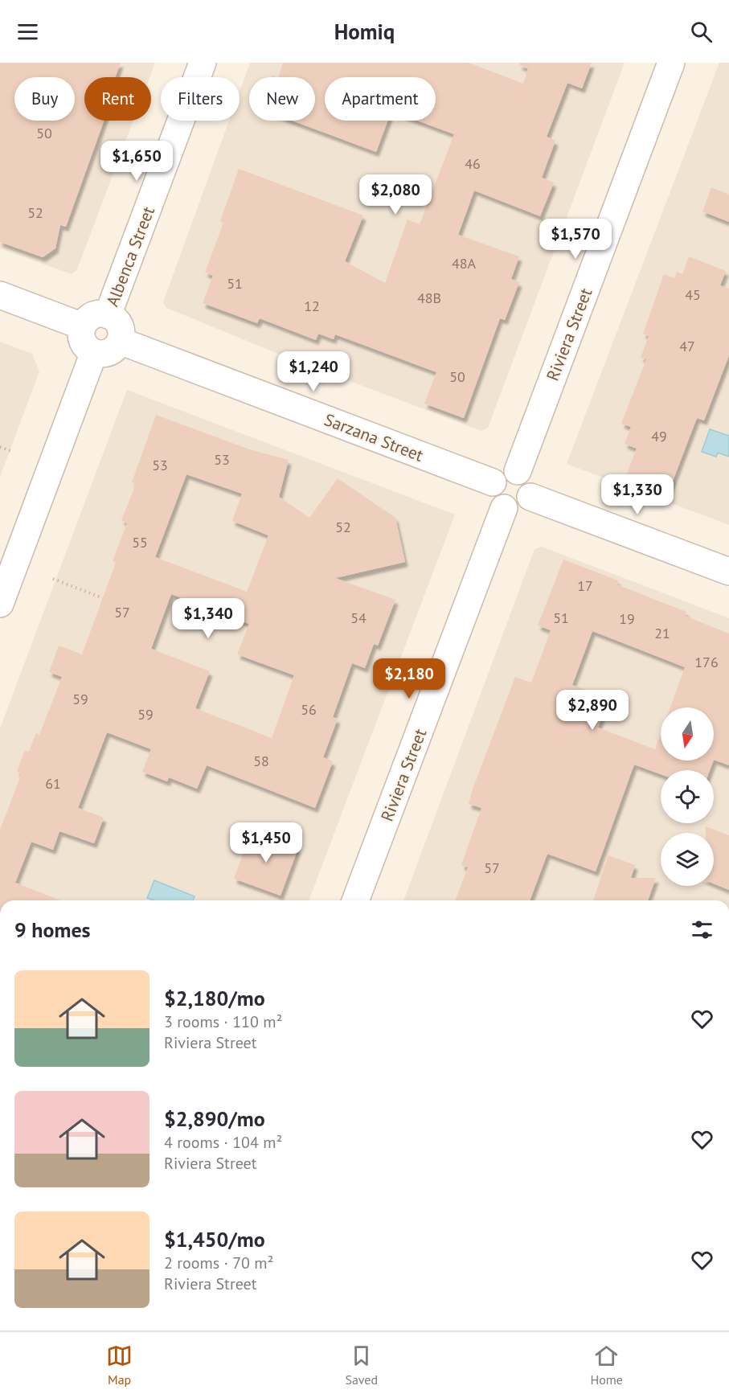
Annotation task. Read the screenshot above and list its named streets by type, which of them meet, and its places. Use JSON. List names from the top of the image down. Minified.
{"streets":{"street":["Albenca Street","Riviera Street","Sarzana Street"]},"crossings":[["Albenca Street","Sarzana Street"],["Riviera Street","Sarzana Street"]],"house_numbers":["50","46","52","48A","51","45","48B","12","47","50","49","53","53","52","55","17","57","54","51","19","21","176","59","56","59","58","61","57"],"north":"bottom","page":{"header":"Homiq","chip":["Buy","Rent","Filters","New","Apartment"],"price":["$1,650","$2,080","$1,570","$1,240","$1,330","$1,340","$2,180","$2,890","$1,450"],"heading":"9 homes","list":[{"name":"$2,180/mo","note":"3 rooms · 110 m² · Riviera Street"},{"name":"$2,890/mo","note":"4 rooms · 104 m² · Riviera Street"},{"name":"$1,450/mo","note":"2 rooms · 70 m² · Riviera Street"}],"tabs":["Map","Saved","Home"]}}
